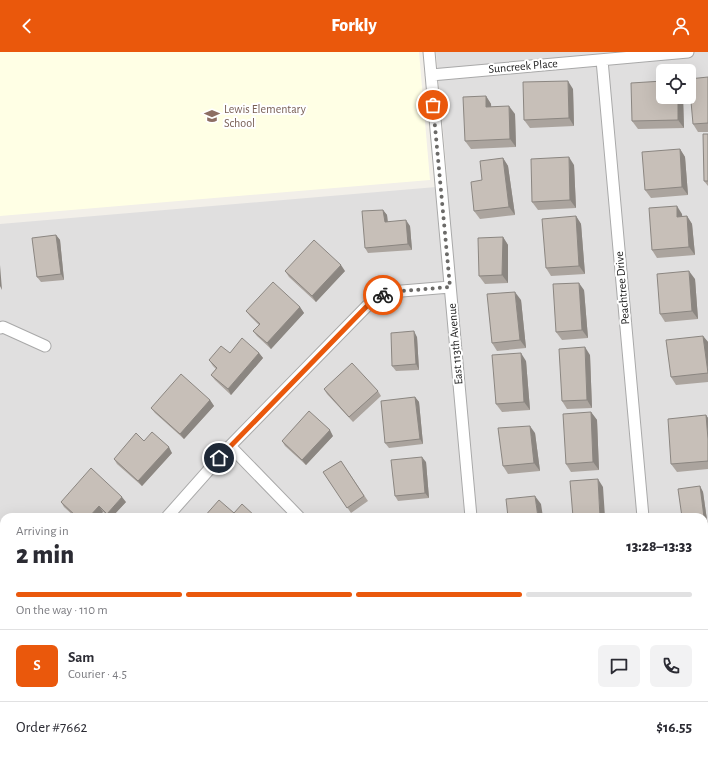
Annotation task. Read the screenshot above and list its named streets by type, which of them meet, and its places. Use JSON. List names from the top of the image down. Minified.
{"streets":{"street":["Suncreek Place","Peachtree Drive","East 113th Avenue"]},"crossings":[["Suncreek Place","Peachtree Drive"],["Suncreek Place","East 113th Avenue"]],"places":{"school or university":["Lewis Elementary School"]},"page":{"header":"Forkly","heading":["2 min","Arriving in","13:28–13:33"],"panel":["Sam","Courier · 4.5","Order #7662","$16.55"],"bar":"On the way · 110 m","round":"S"}}
